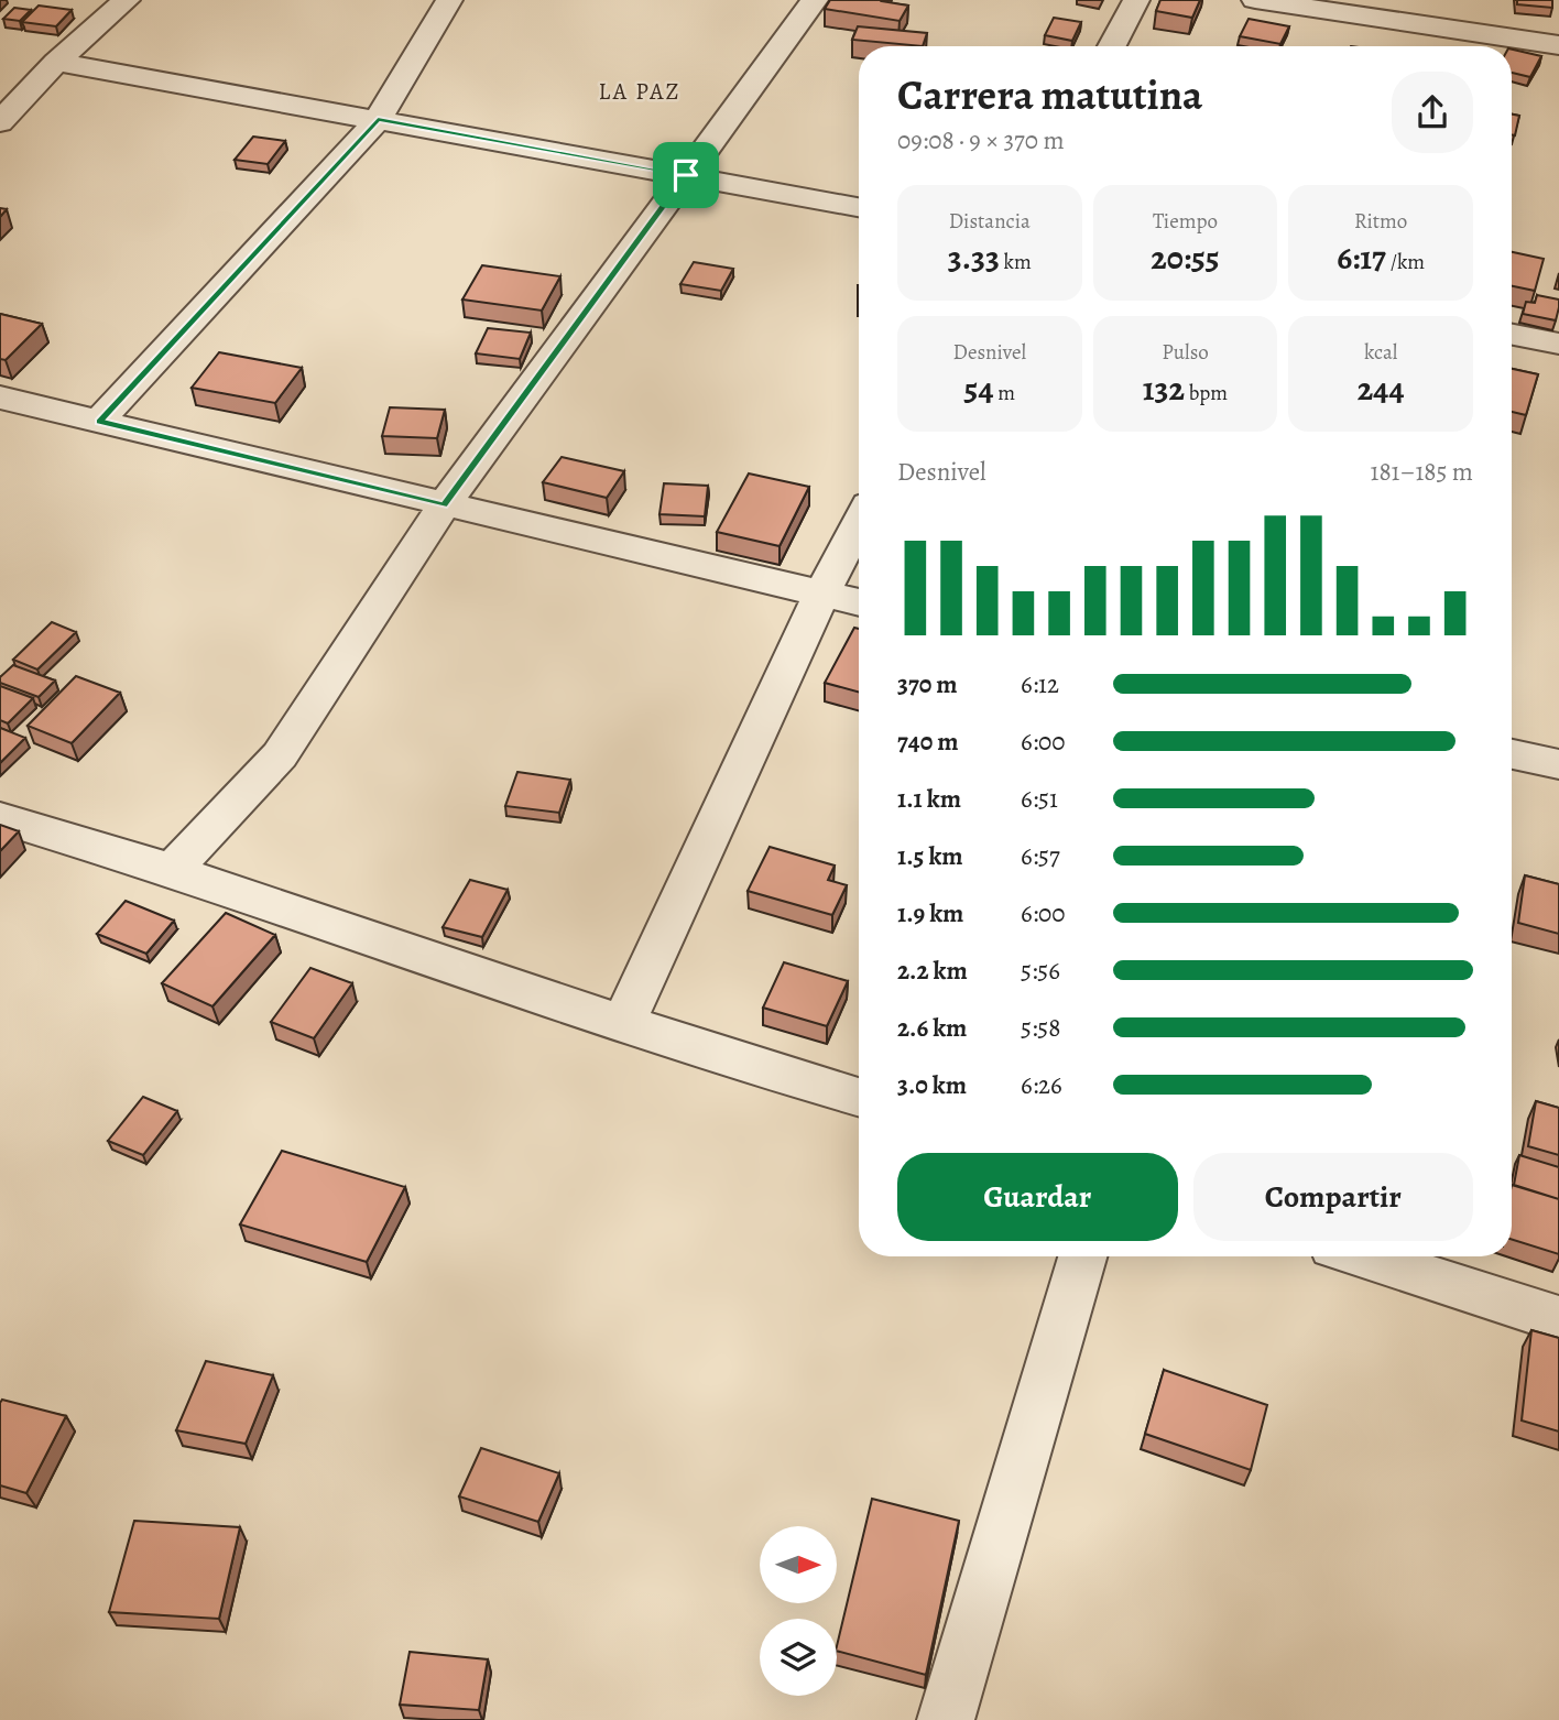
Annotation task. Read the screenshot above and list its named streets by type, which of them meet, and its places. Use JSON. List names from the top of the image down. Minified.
{"districts":["LA PAZ"],"north":"right","page":{"heading":["Carrera matutina","09:08 · 9 × 370 m"],"stats":[["Distancia","3.33 km"],["Tiempo","20:55"],["Ritmo","6:17 /km"],["Desnivel","54 m"],["Pulso","132 bpm"],["kcal","244"]],"chart":["Desnivel","181–185 m"],"list":[{"name":"370 m","note":"6:12"},{"name":"740 m","note":"6:00"},{"name":"1.1 km","note":"6:51"},{"name":"1.5 km","note":"6:57"},{"name":"1.9 km","note":"6:00"},{"name":"2.2 km","note":"5:56"},{"name":"2.6 km","note":"5:58"},{"name":"3.0 km","note":"6:26"}],"buttons":["Guardar","Compartir"]}}
